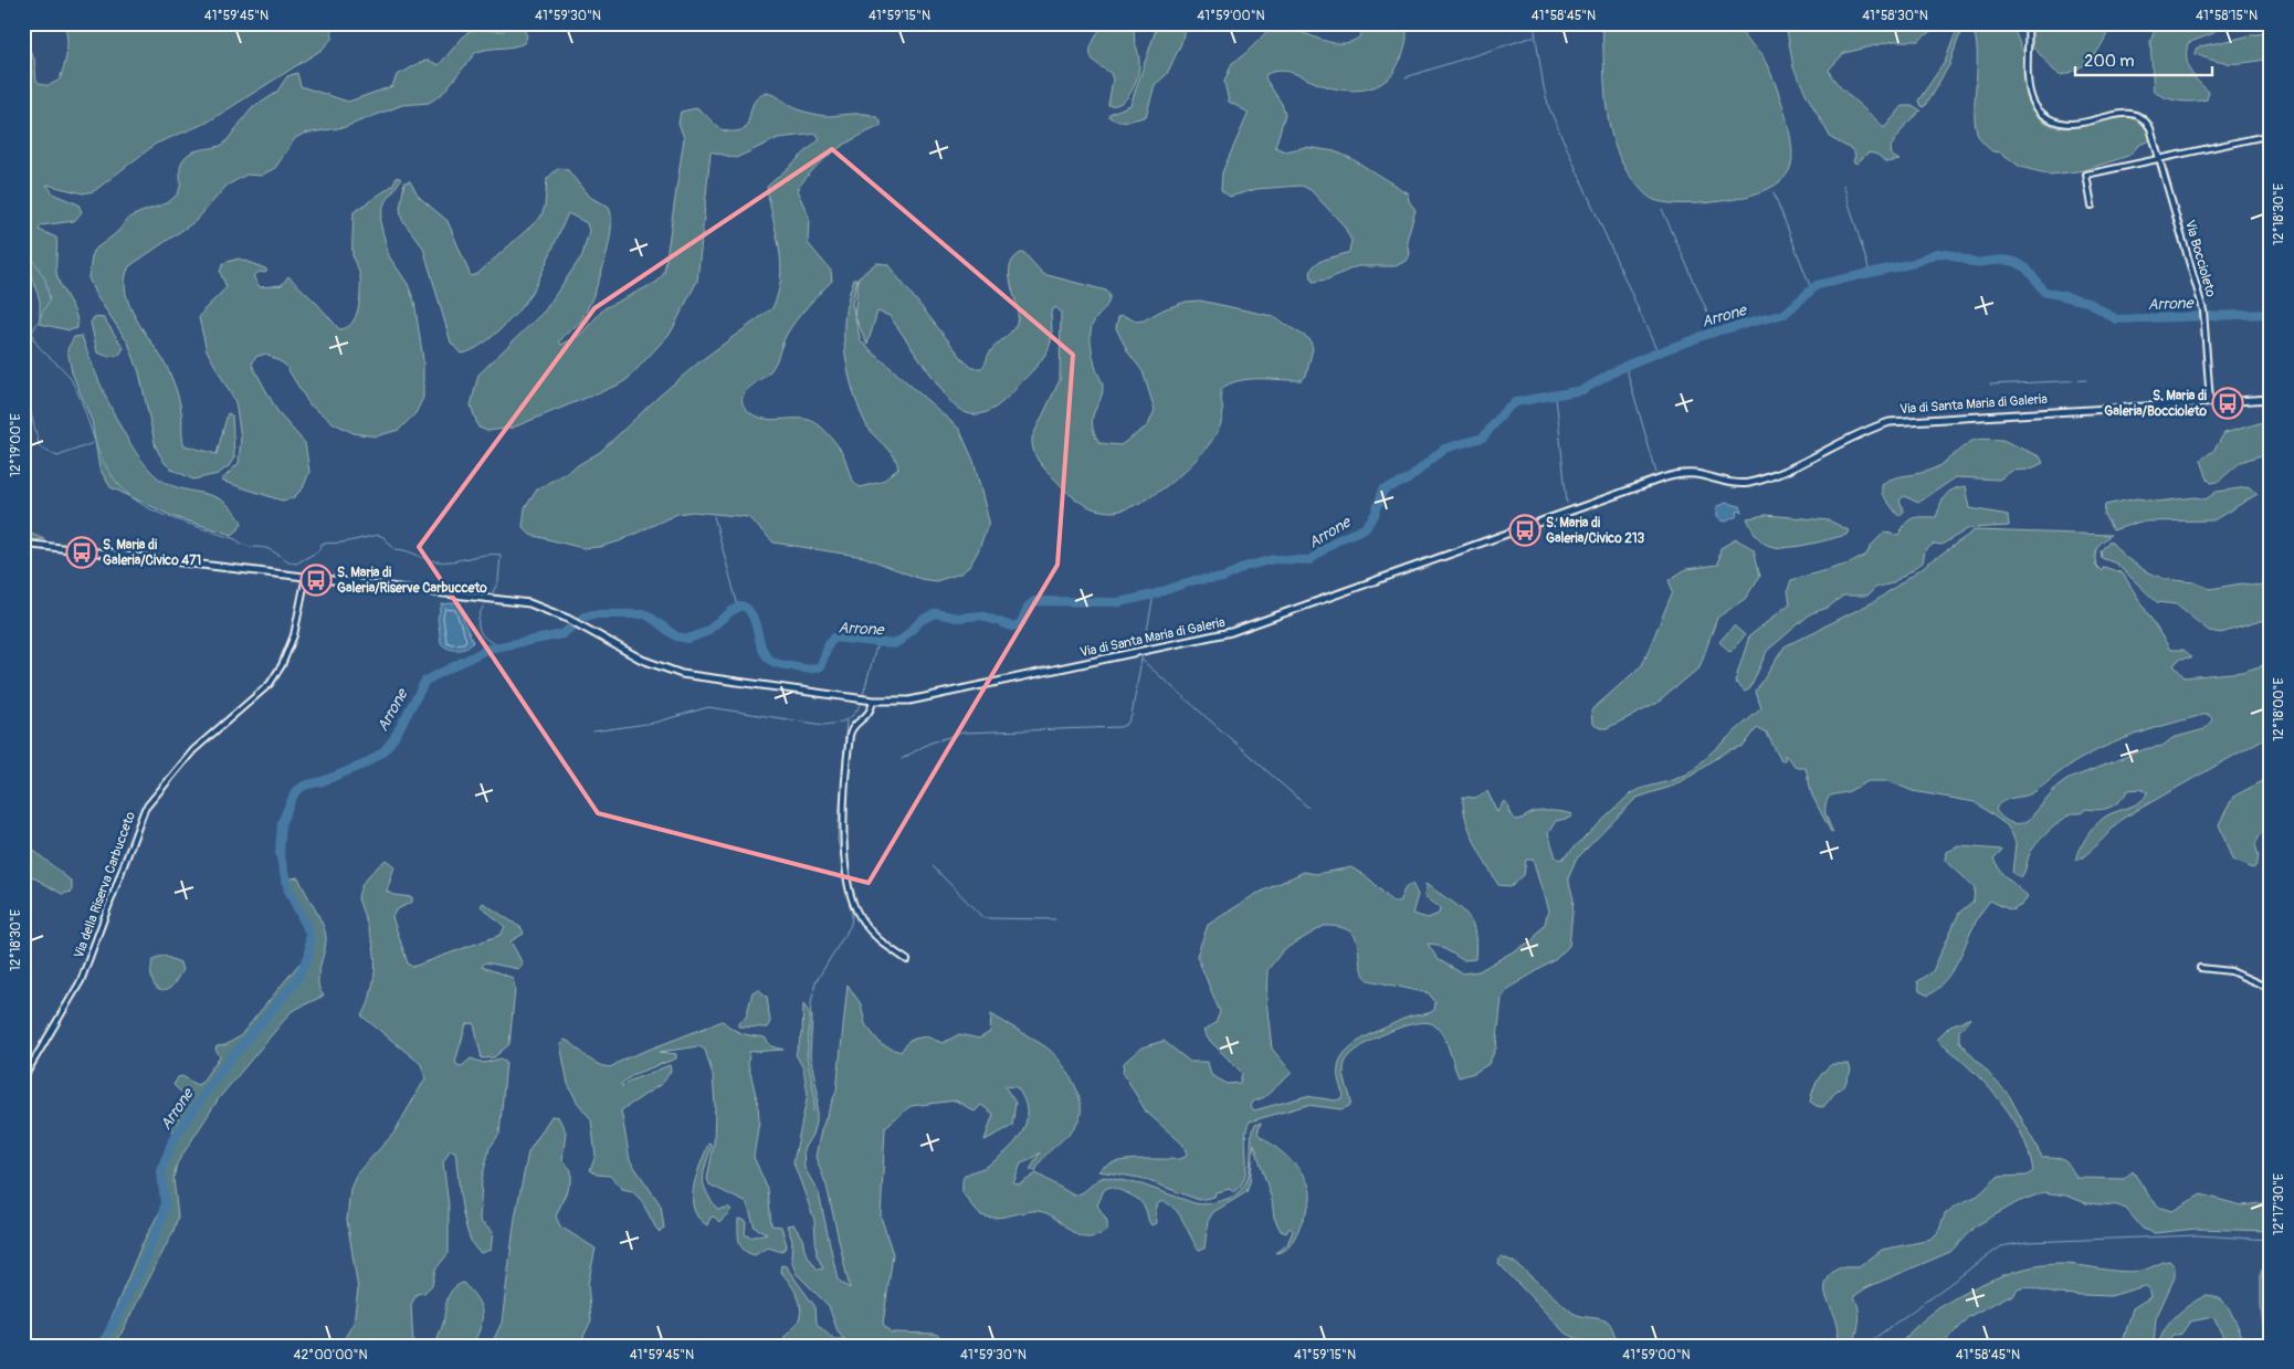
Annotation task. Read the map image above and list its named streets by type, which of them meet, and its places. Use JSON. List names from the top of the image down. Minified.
{"streets":{"street":["Via Boccioleto","Via di Santa Maria di Galeria","Via della Riserva Carbucceto"]},"crossings":[["Via Boccioleto","Via di Santa Maria di Galeria"],["Via di Santa Maria di Galeria","Via della Riserva Carbucceto"]],"water":["Arrone"],"places":{"bus stop":["S. Maria di Galeria/Boccioleto","S. Maria di Galeria/Civico 213","S. Maria di Galeria/Civico 471","S. Maria di Galeria/Riserve Carbucceto"]},"scale_bar":"200 m","coordinates":["41°59'45\"N","41°59'30\"N","41°59'15\"N","41°59'00\"N","41°58'45\"N","41°58'30\"N","41°58'15\"N","12°18'30\"E","12°19'00\"E","12°18'00\"E","12°17'30\"E","42°00'00\"N"]}
